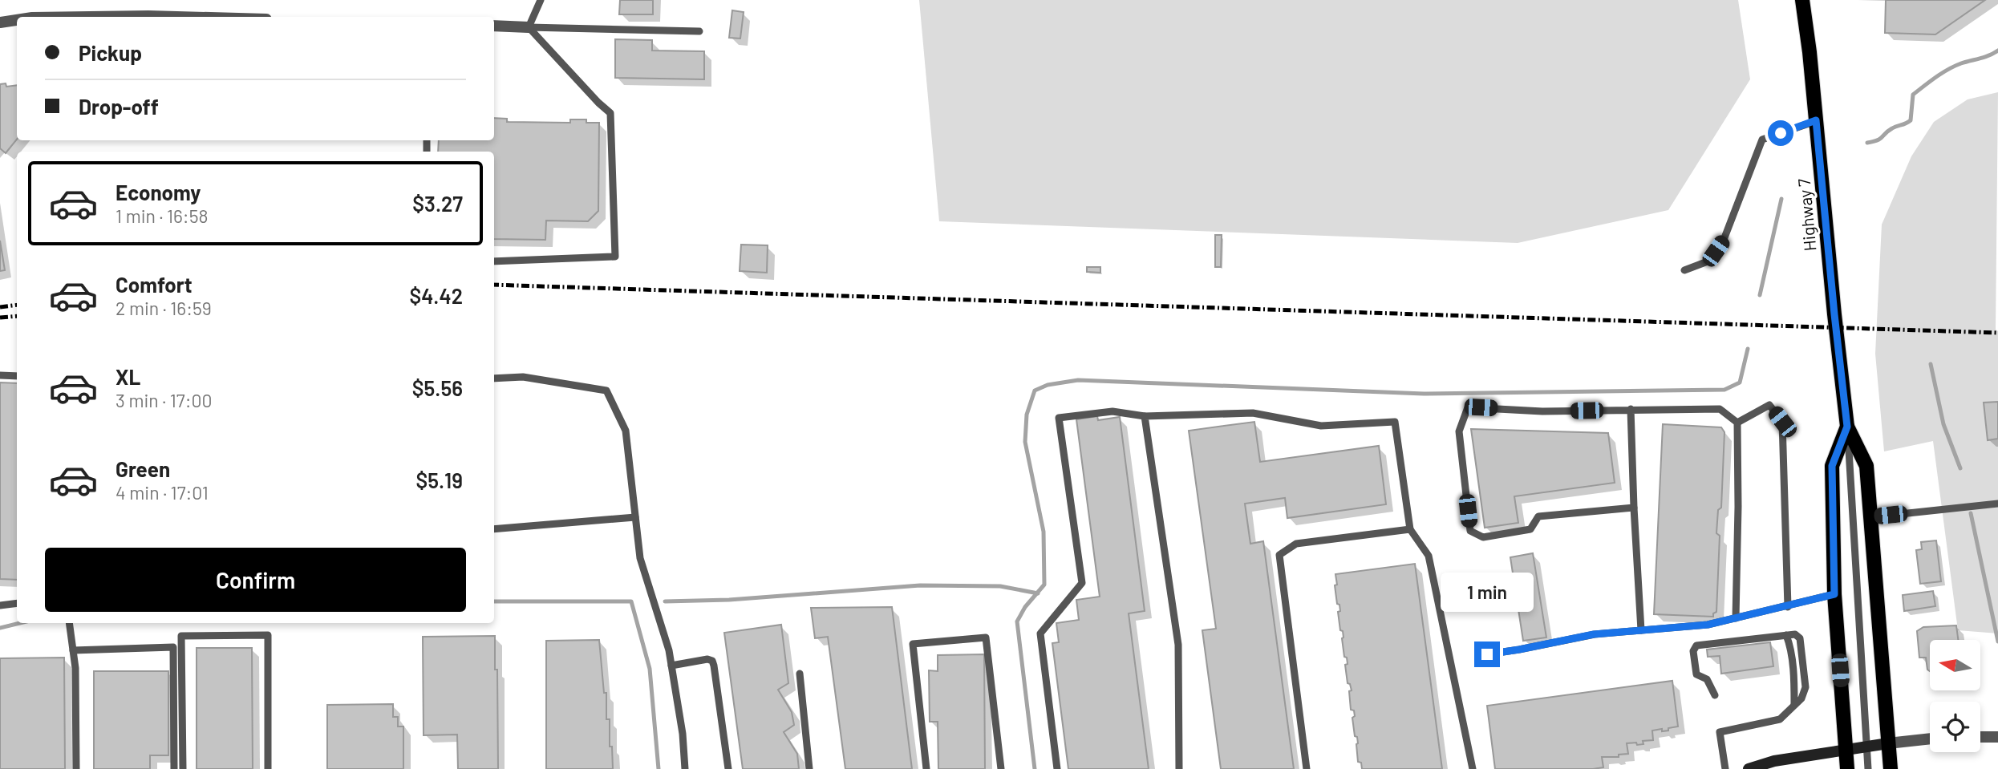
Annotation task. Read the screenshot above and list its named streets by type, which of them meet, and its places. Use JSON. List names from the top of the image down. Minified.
{"streets":{"main road":["Highway 7"]},"north":"left","page":{"banner":["Pickup","Drop-off"],"list":[{"name":"Economy","note":"1 min · 16:58","value":"$3.27"},{"name":"Comfort","note":"2 min · 16:59","value":"$4.42"},{"name":"XL","note":"3 min · 17:00","value":"$5.56"},{"name":"Green","note":"4 min · 17:01","value":"$5.19"}],"buttons":"Confirm","bubble":"1 min"}}
